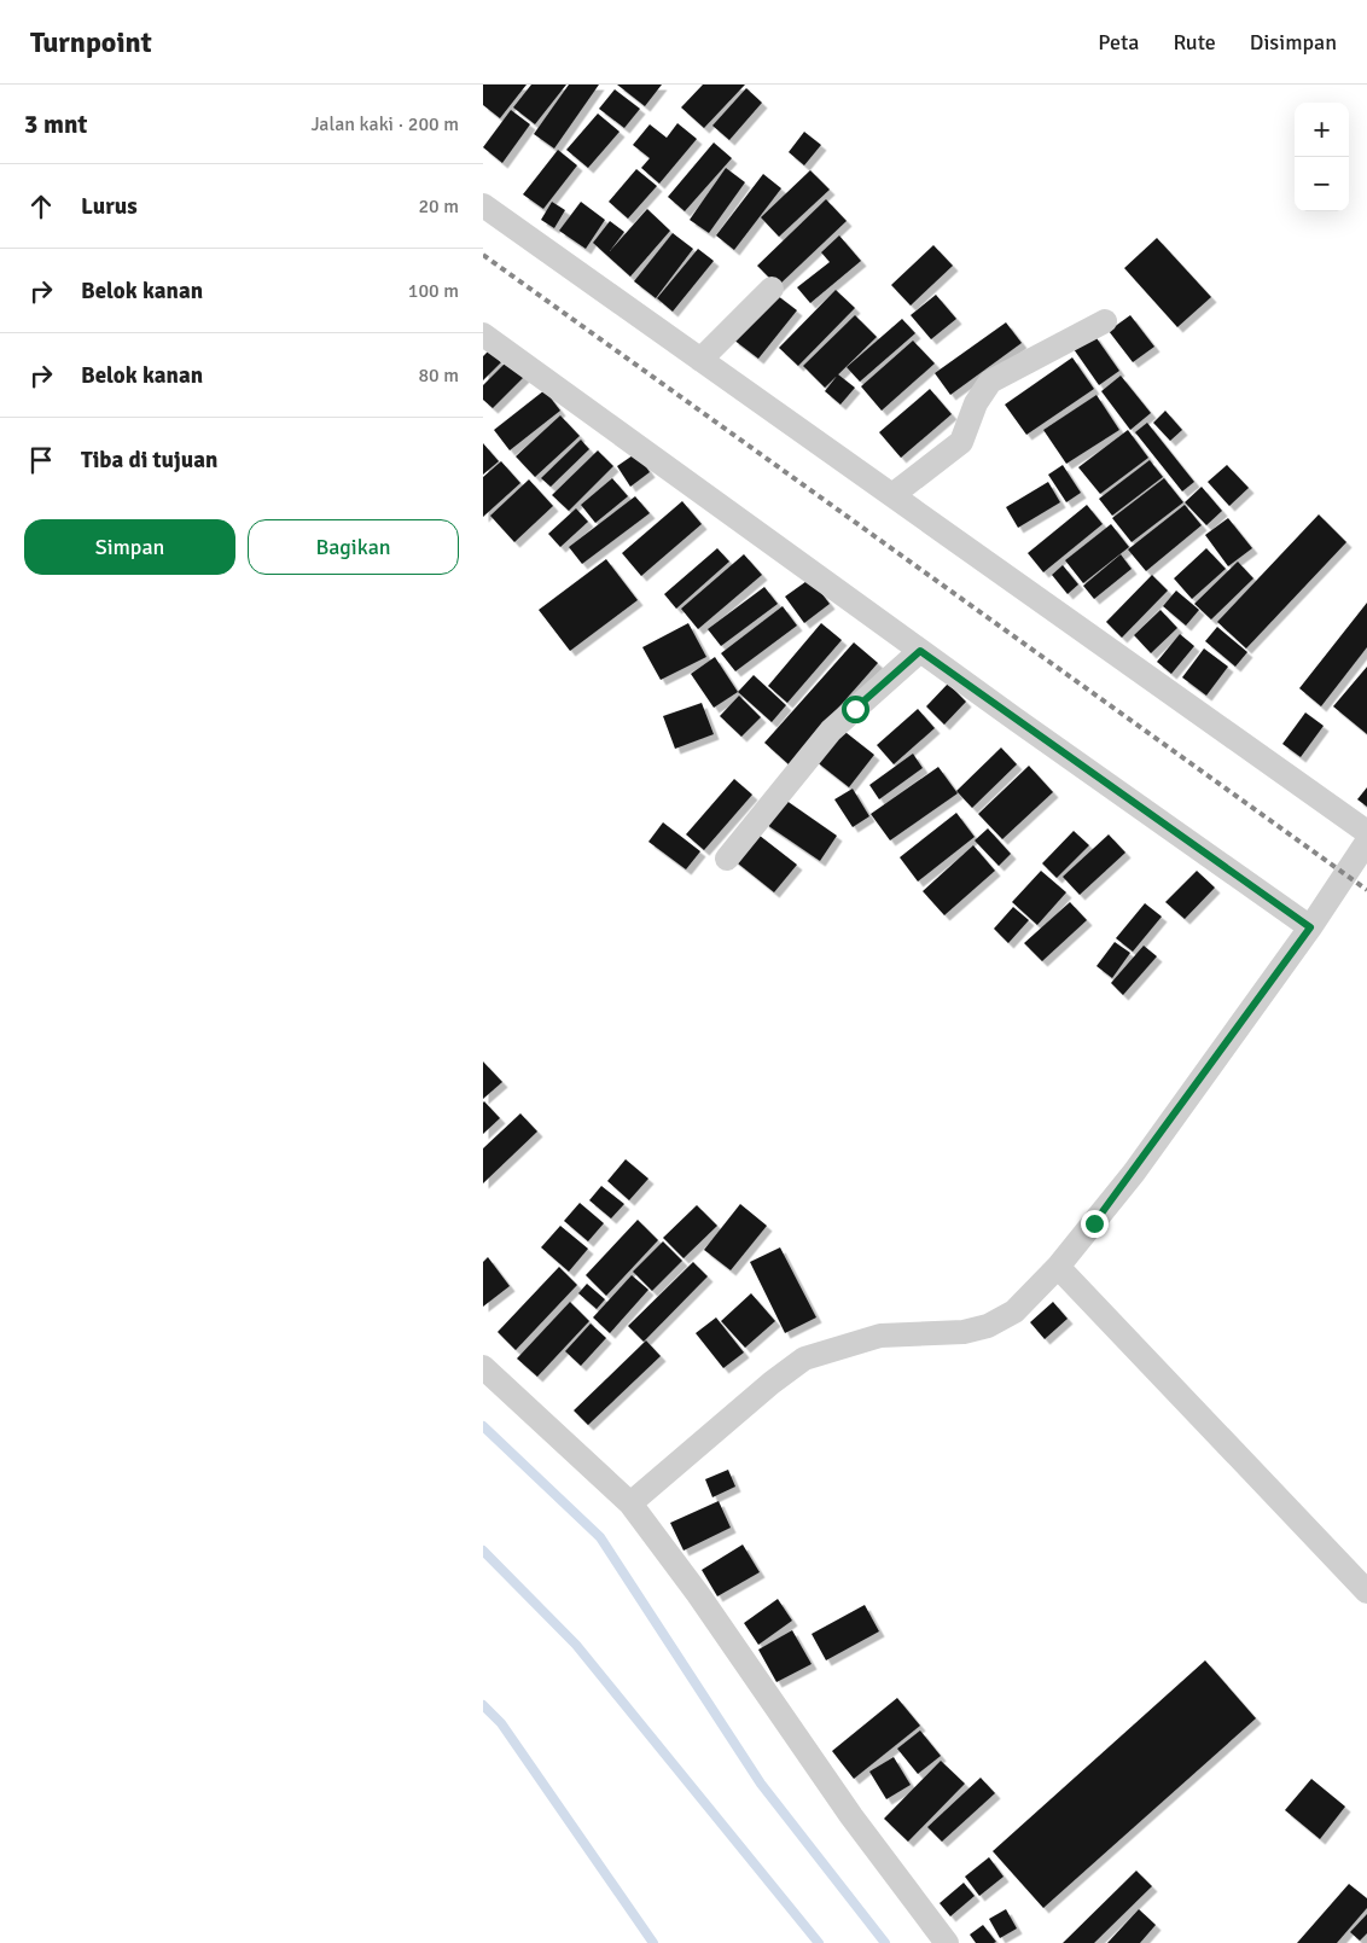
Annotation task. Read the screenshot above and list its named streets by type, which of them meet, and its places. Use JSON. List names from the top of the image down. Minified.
{"page":{"header":"Turnpoint","nav":["Peta","Rute","Disimpan"],"heading":["3 mnt","Jalan kaki · 200 m"],"map_buttons":["+","−"],"list":[["Lurus","20 m"],["Belok kanan","100 m"],["Belok kanan","80 m"],"Tiba di tujuan"],"buttons":["Simpan","Bagikan"]}}
